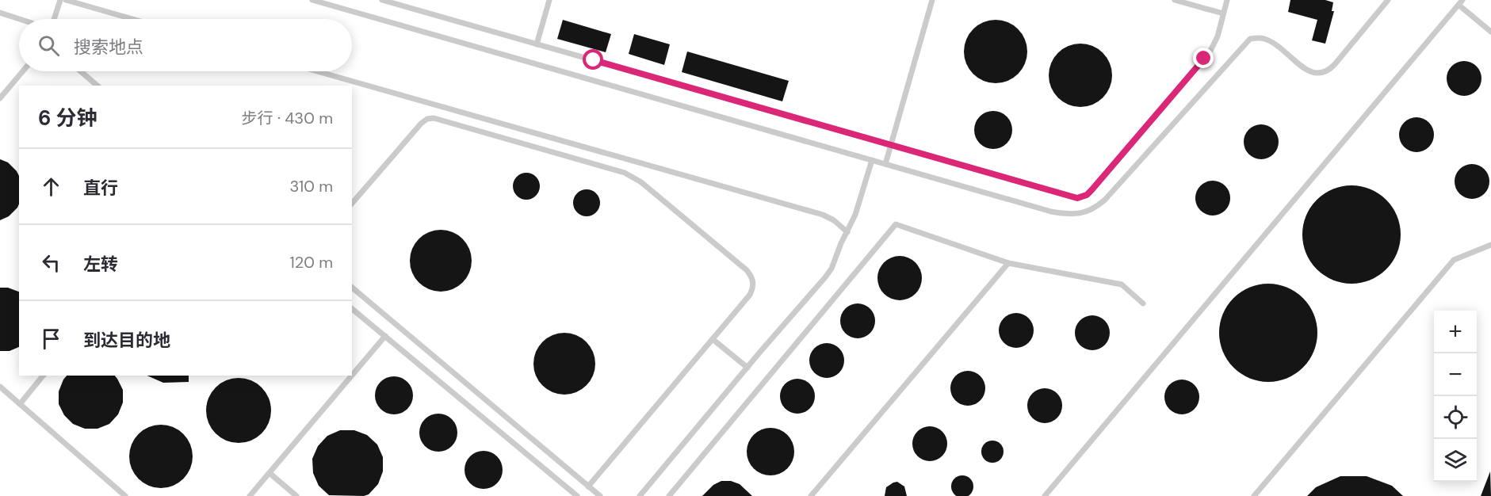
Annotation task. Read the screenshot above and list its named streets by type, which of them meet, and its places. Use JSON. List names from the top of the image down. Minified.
{"page":{"search":"搜索地点","heading":["6 分钟","步行 · 430 m"],"list":[["直行","310 m"],["左转","120 m"],"到达目的地"],"map_buttons":["+","−"]}}
